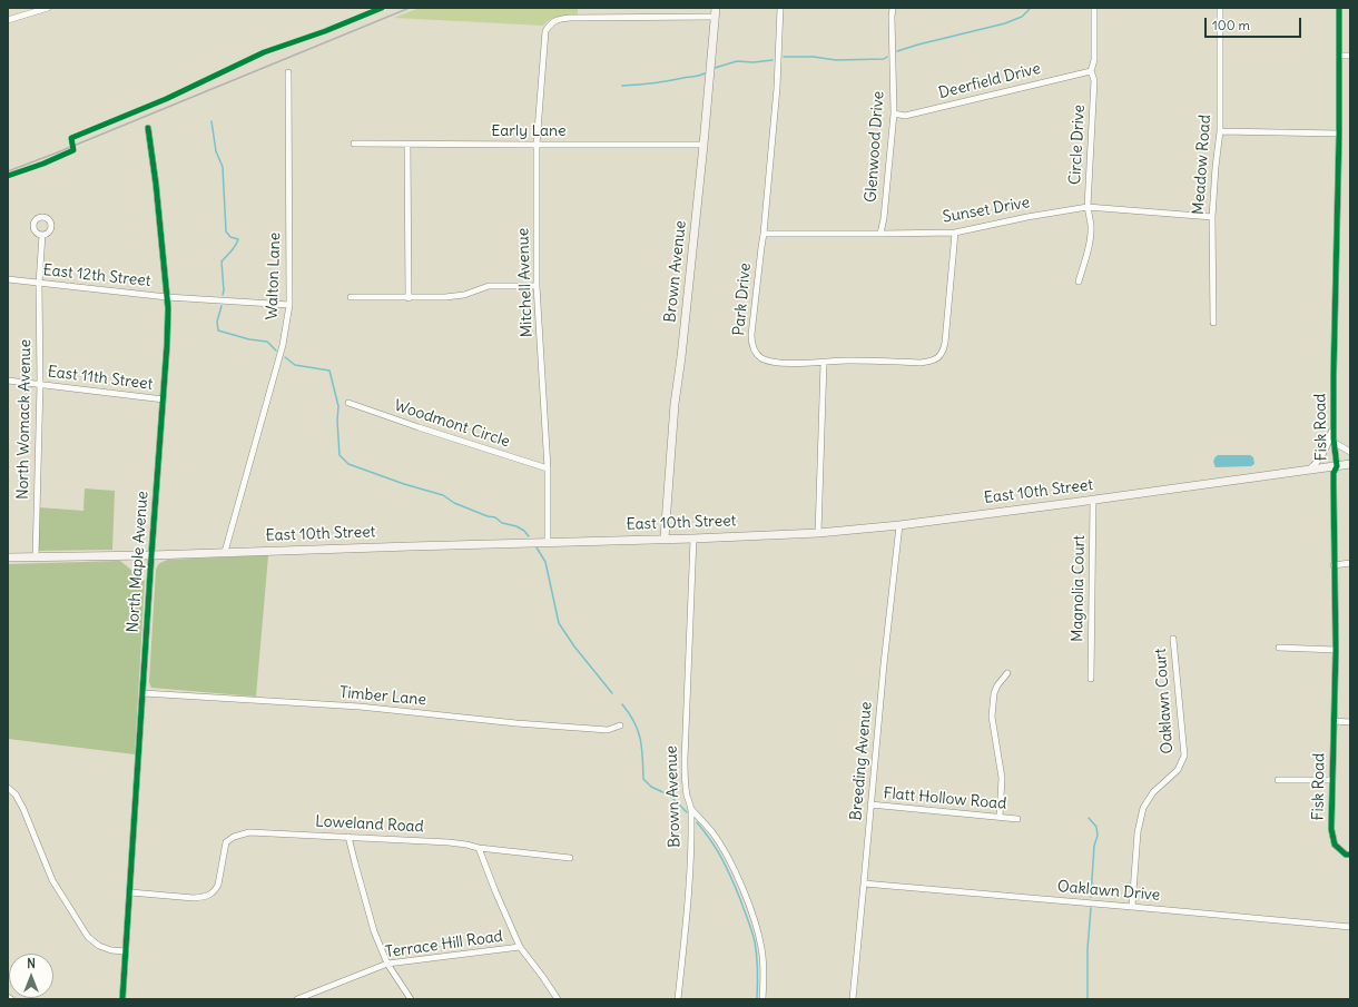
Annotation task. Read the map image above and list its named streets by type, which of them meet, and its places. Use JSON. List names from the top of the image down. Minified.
{"streets":{"main road":["Brown Avenue","East 10th Street"],"street":["Deerfield Drive","Early Lane","Circle Drive","Glenwood Drive","Meadow Road","Sunset Drive","East 12th Street","Walton Lane","Mitchell Avenue","Park Drive","East 11th Street","North Womack Avenue","Woodmont Circle","Fisk Road","North Maple Avenue","Magnolia Court","Timber Lane","Oaklawn Court","Breeding Avenue","Flatt Hollow Road","Loweland Road","Oaklawn Drive","Terrace Hill Road"]},"crossings":[["Deerfield Drive","Circle Drive"],["Deerfield Drive","Glenwood Drive"],["Early Lane","Brown Avenue"],["Early Lane","Mitchell Avenue"],["Circle Drive","Sunset Drive"],["Glenwood Drive","Sunset Drive"],["Meadow Road","Sunset Drive"],["Sunset Drive","Park Drive"],["Brown Avenue","Mitchell Avenue"],["Brown Avenue","East 10th Street"],["East 12th Street","Walton Lane"],["East 12th Street","North Womack Avenue"],["East 12th Street","North Maple Avenue"],["Walton Lane","East 10th Street"],["Mitchell Avenue","Woodmont Circle"],["Mitchell Avenue","East 10th Street"],["East 11th Street","North Womack Avenue"],["East 11th Street","North Maple Avenue"],["North Womack Avenue","East 10th Street"],["Fisk Road","East 10th Street"],["East 10th Street","North Maple Avenue"],["East 10th Street","Magnolia Court"],["East 10th Street","Breeding Avenue"],["North Maple Avenue","Timber Lane"],["North Maple Avenue","Loweland Road"],["Oaklawn Court","Oaklawn Drive"],["Breeding Avenue","Flatt Hollow Road"],["Breeding Avenue","Oaklawn Drive"]],"scale_bar":"100 m","north":"top"}
